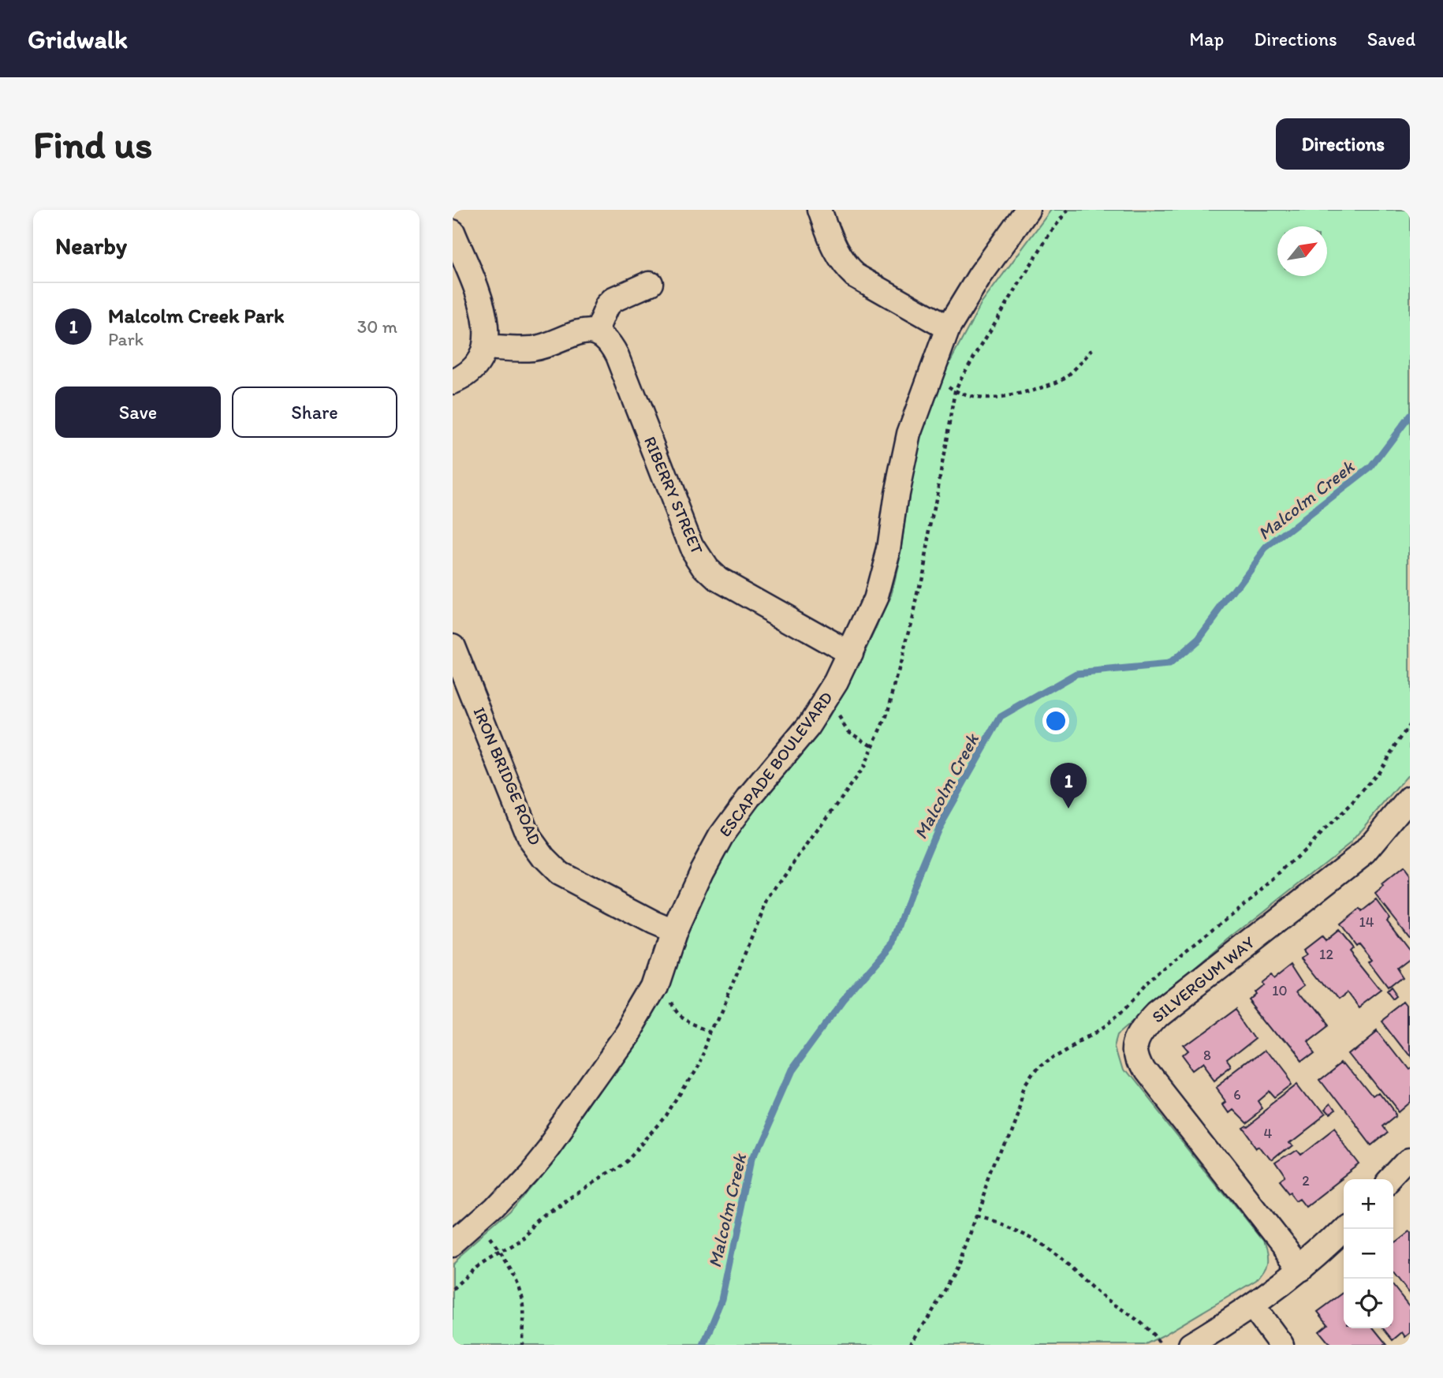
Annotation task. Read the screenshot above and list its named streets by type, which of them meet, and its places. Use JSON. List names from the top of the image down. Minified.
{"streets":{"street":["RIBERRY STREET","ESCAPADE BOULEVARD","IRON BRIDGE ROAD","SILVERGUM WAY"]},"crossings":[["RIBERRY STREET","ESCAPADE BOULEVARD"],["ESCAPADE BOULEVARD","IRON BRIDGE ROAD"]],"water":["Malcolm Creek"],"house_numbers":["14","12","10","8","6","4","2"],"north":"top right","page":{"header":"Gridwalk","nav":["Map","Directions","Saved"],"buttons":["Directions",["Save","Share"]],"title":"Find us","heading":"Nearby","list":[{"mark":"1","name":"Malcolm Creek Park","note":"Park","value":"30 m"}],"pins":"1","map_buttons":["+","−"]}}
